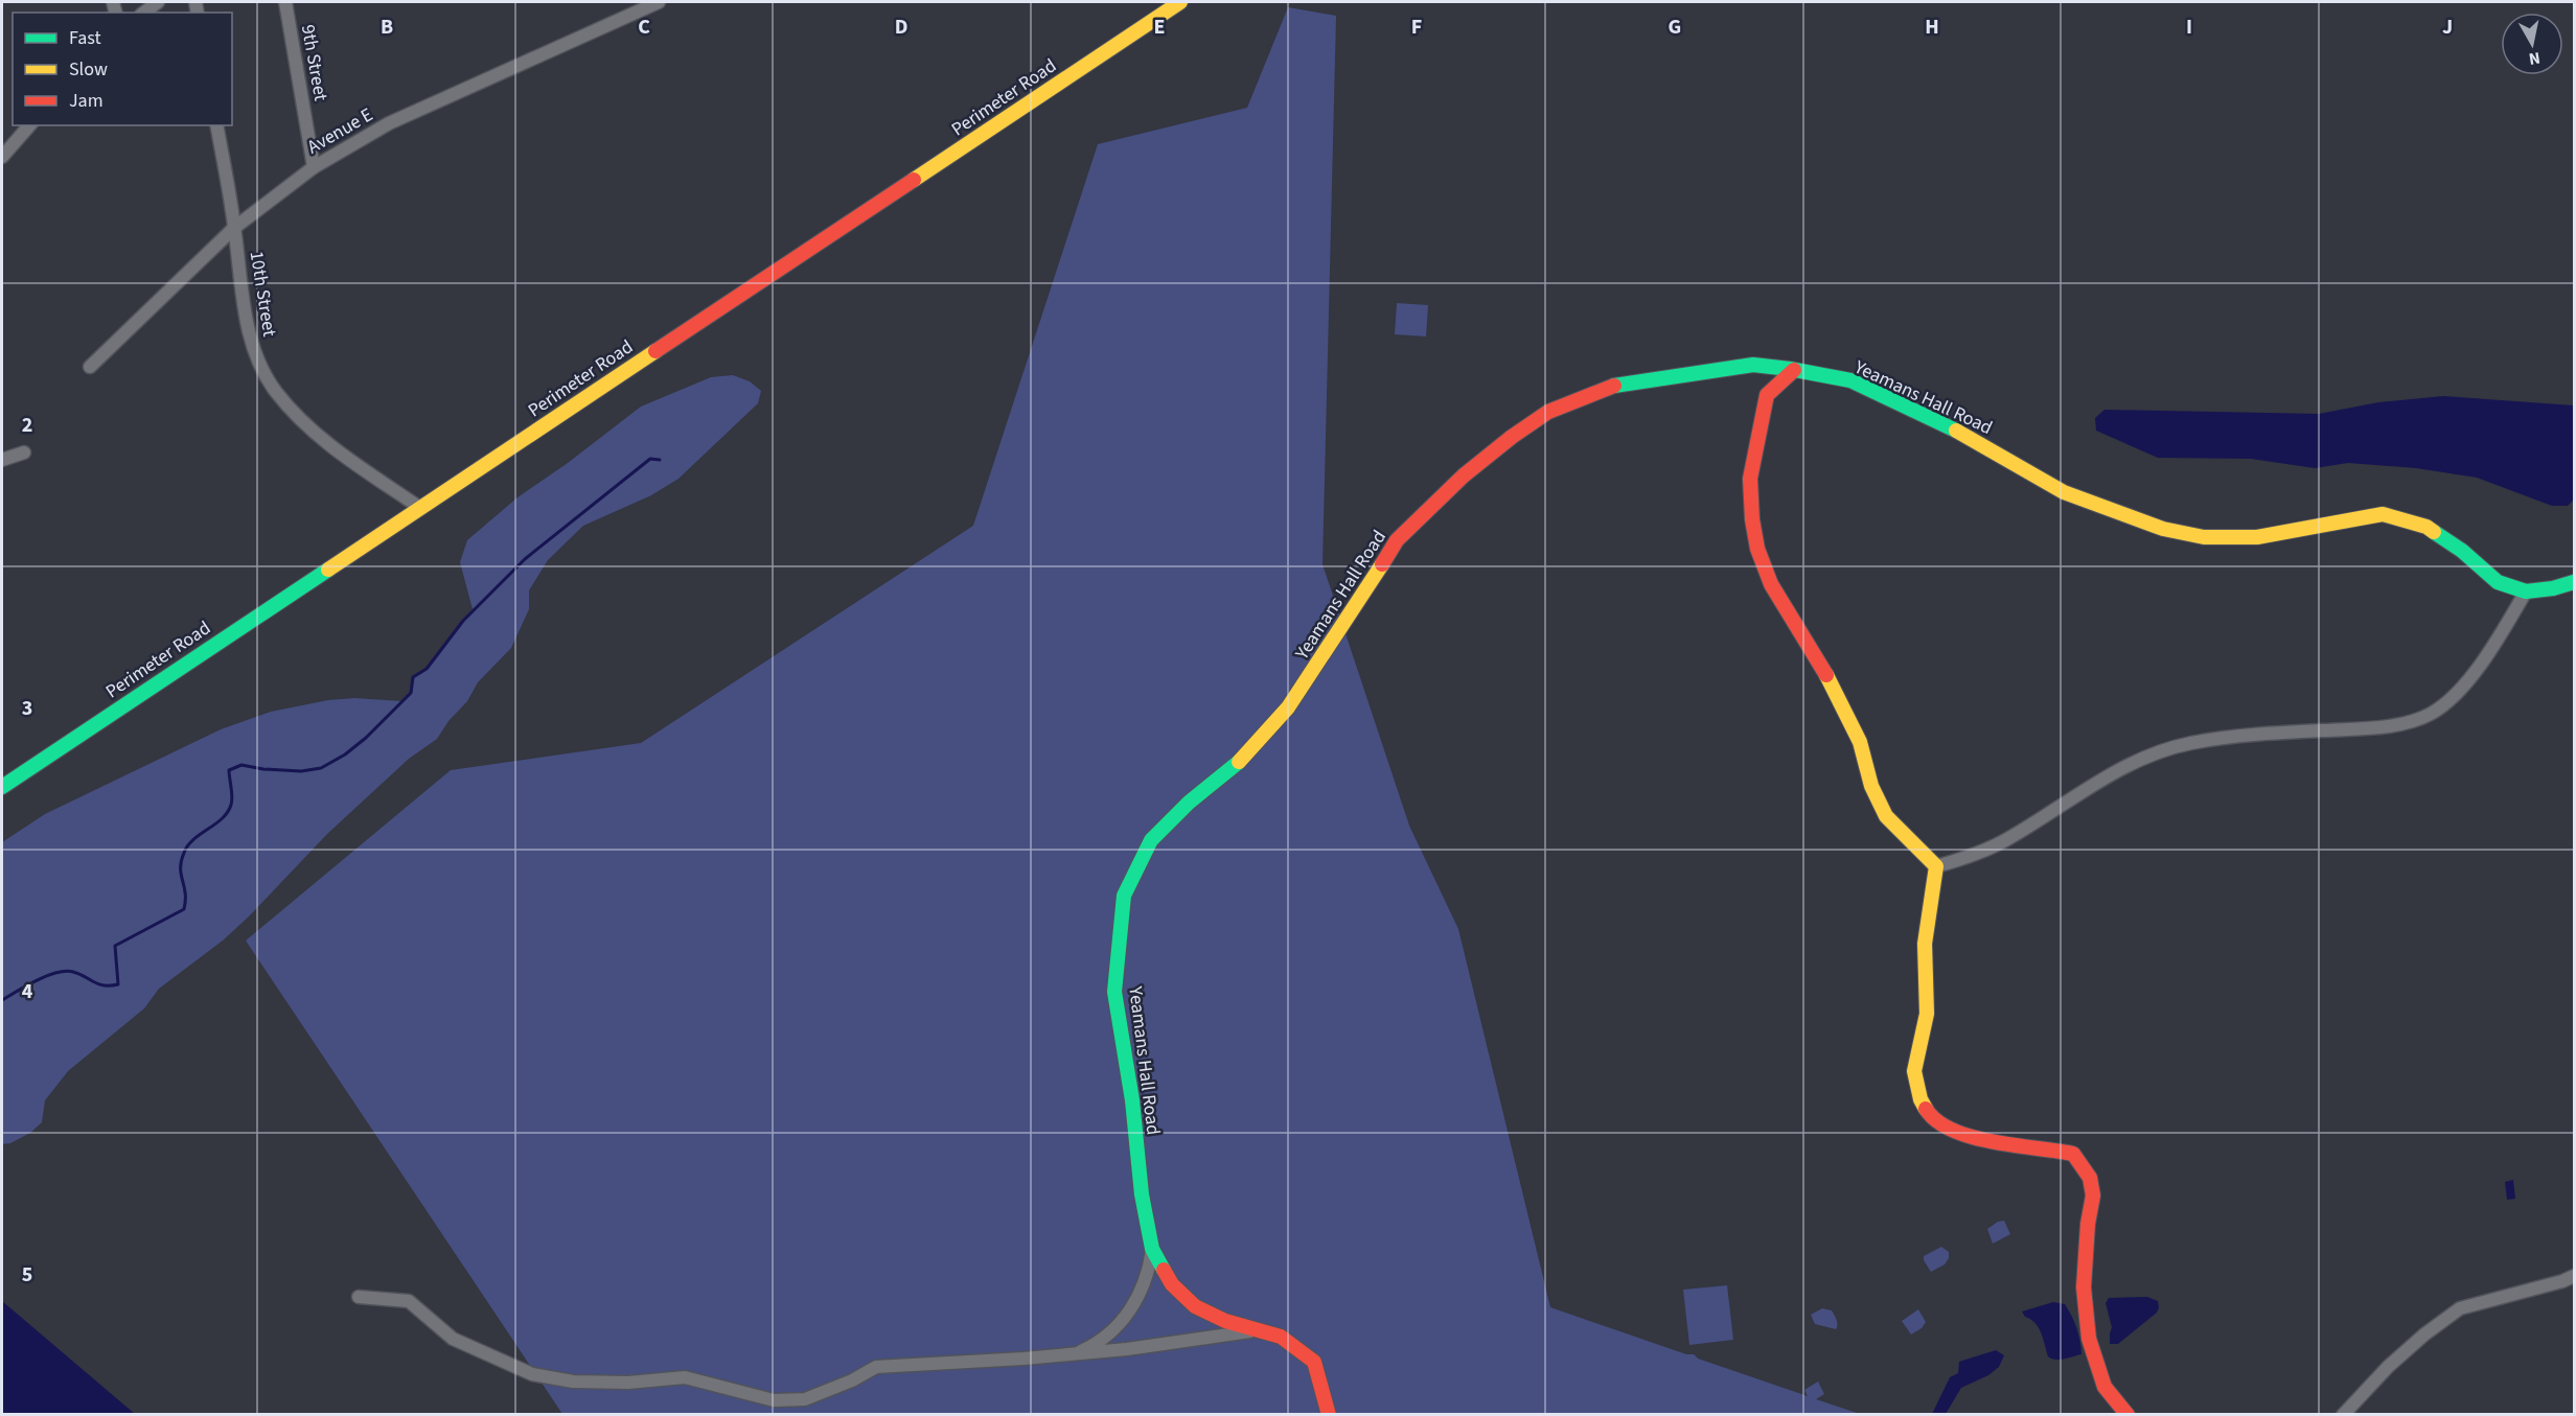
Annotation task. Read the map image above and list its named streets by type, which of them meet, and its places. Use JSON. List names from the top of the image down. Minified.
{"streets":{"street":["9th Street","Perimeter Road","Avenue E","10th Street","Yeamans Hall Road"]},"crossings":[["9th Street","Avenue E"],["Perimeter Road","10th Street"],["Avenue E","10th Street"]],"legend":["Fast","Slow","Jam"],"north":"bottom","grid":{"columns":["B","C","D","E","F","G","H","I","J"],"rows":["2","3","4","5"]}}
